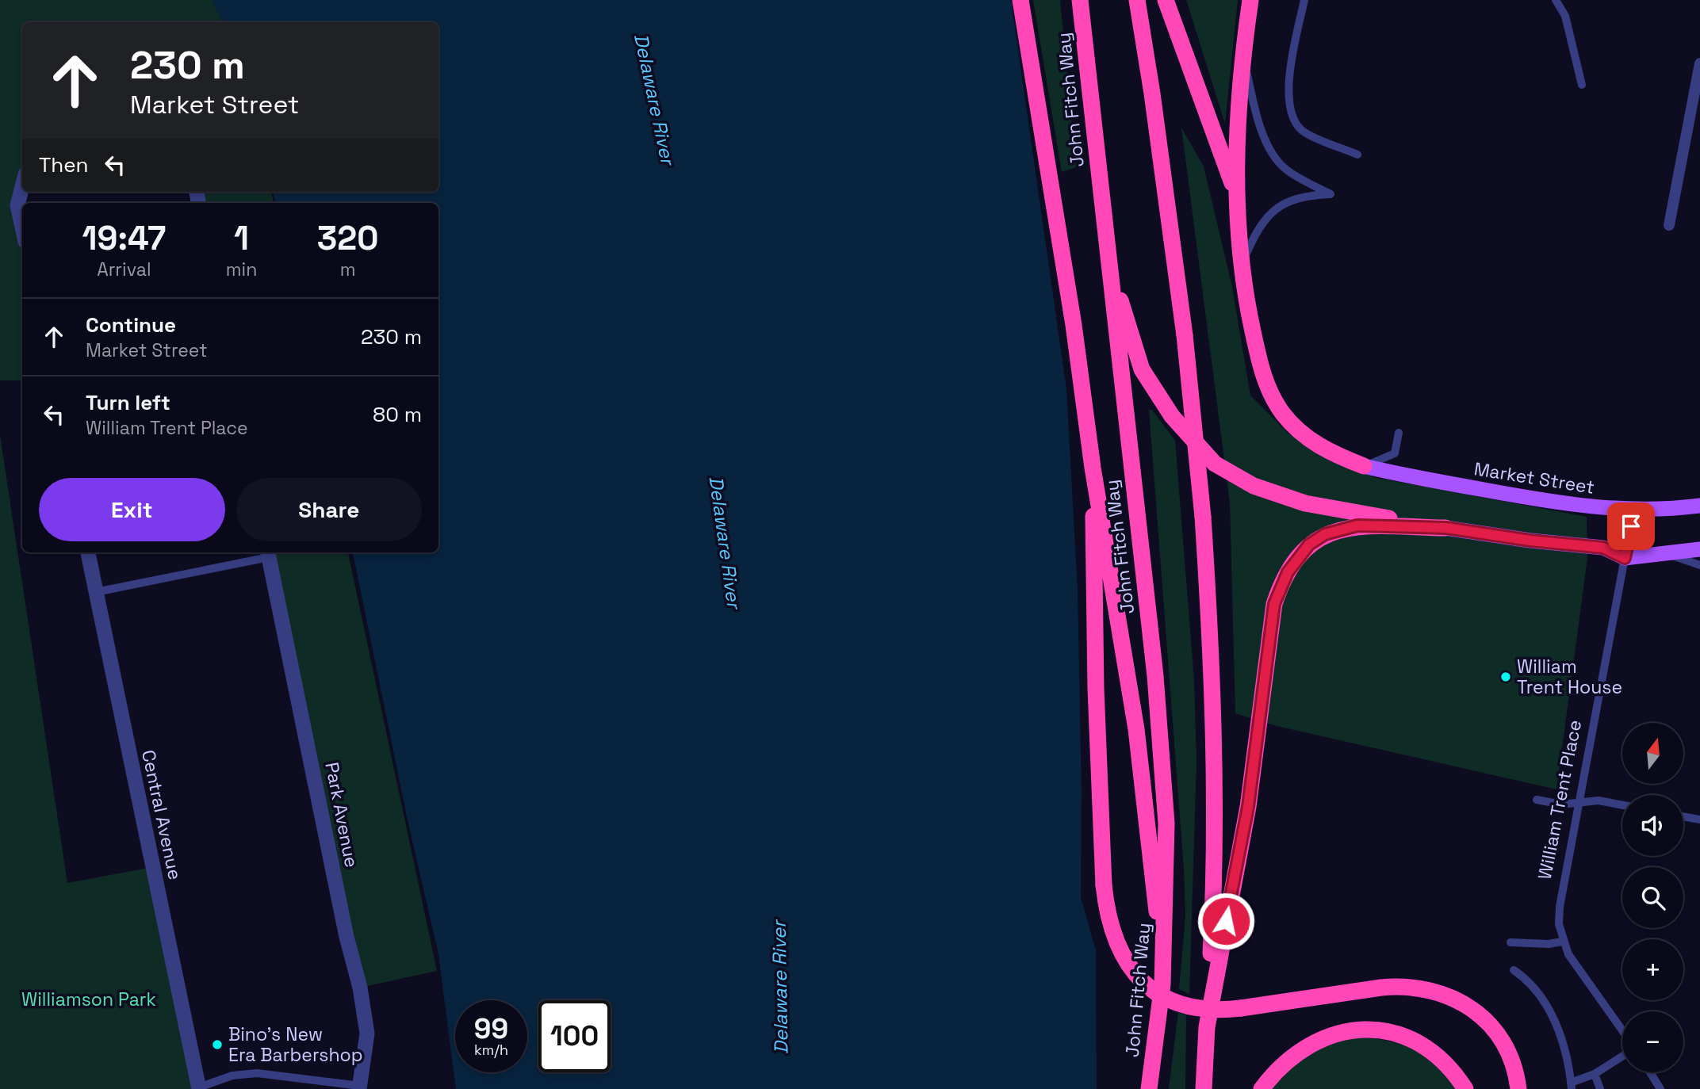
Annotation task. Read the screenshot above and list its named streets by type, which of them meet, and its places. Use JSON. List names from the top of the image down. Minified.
{"streets":{"highway":["John Fitch Way"],"main road":["Market Street"],"street":["William Trent Place","Central Avenue","Park Avenue"]},"crossings":[["Market Street","William Trent Place"]],"water":["Delaware River"],"parks":["Williamson Park"],"places":["William Trent House","Bino's New Era Barbershop"],"north":"top","page":{"turn":["230 m","Market Street"],"then":"Then","eta":["19:47","Arrival","1","min","320","m"],"list":[{"name":"Continue","note":"Market Street","value":"230 m"},{"name":"Turn left","note":"William Trent Place","value":"80 m"}],"buttons":["Exit","Share"],"map_buttons":["+","−"],"speed":"99 km/h","limit":"100"}}
